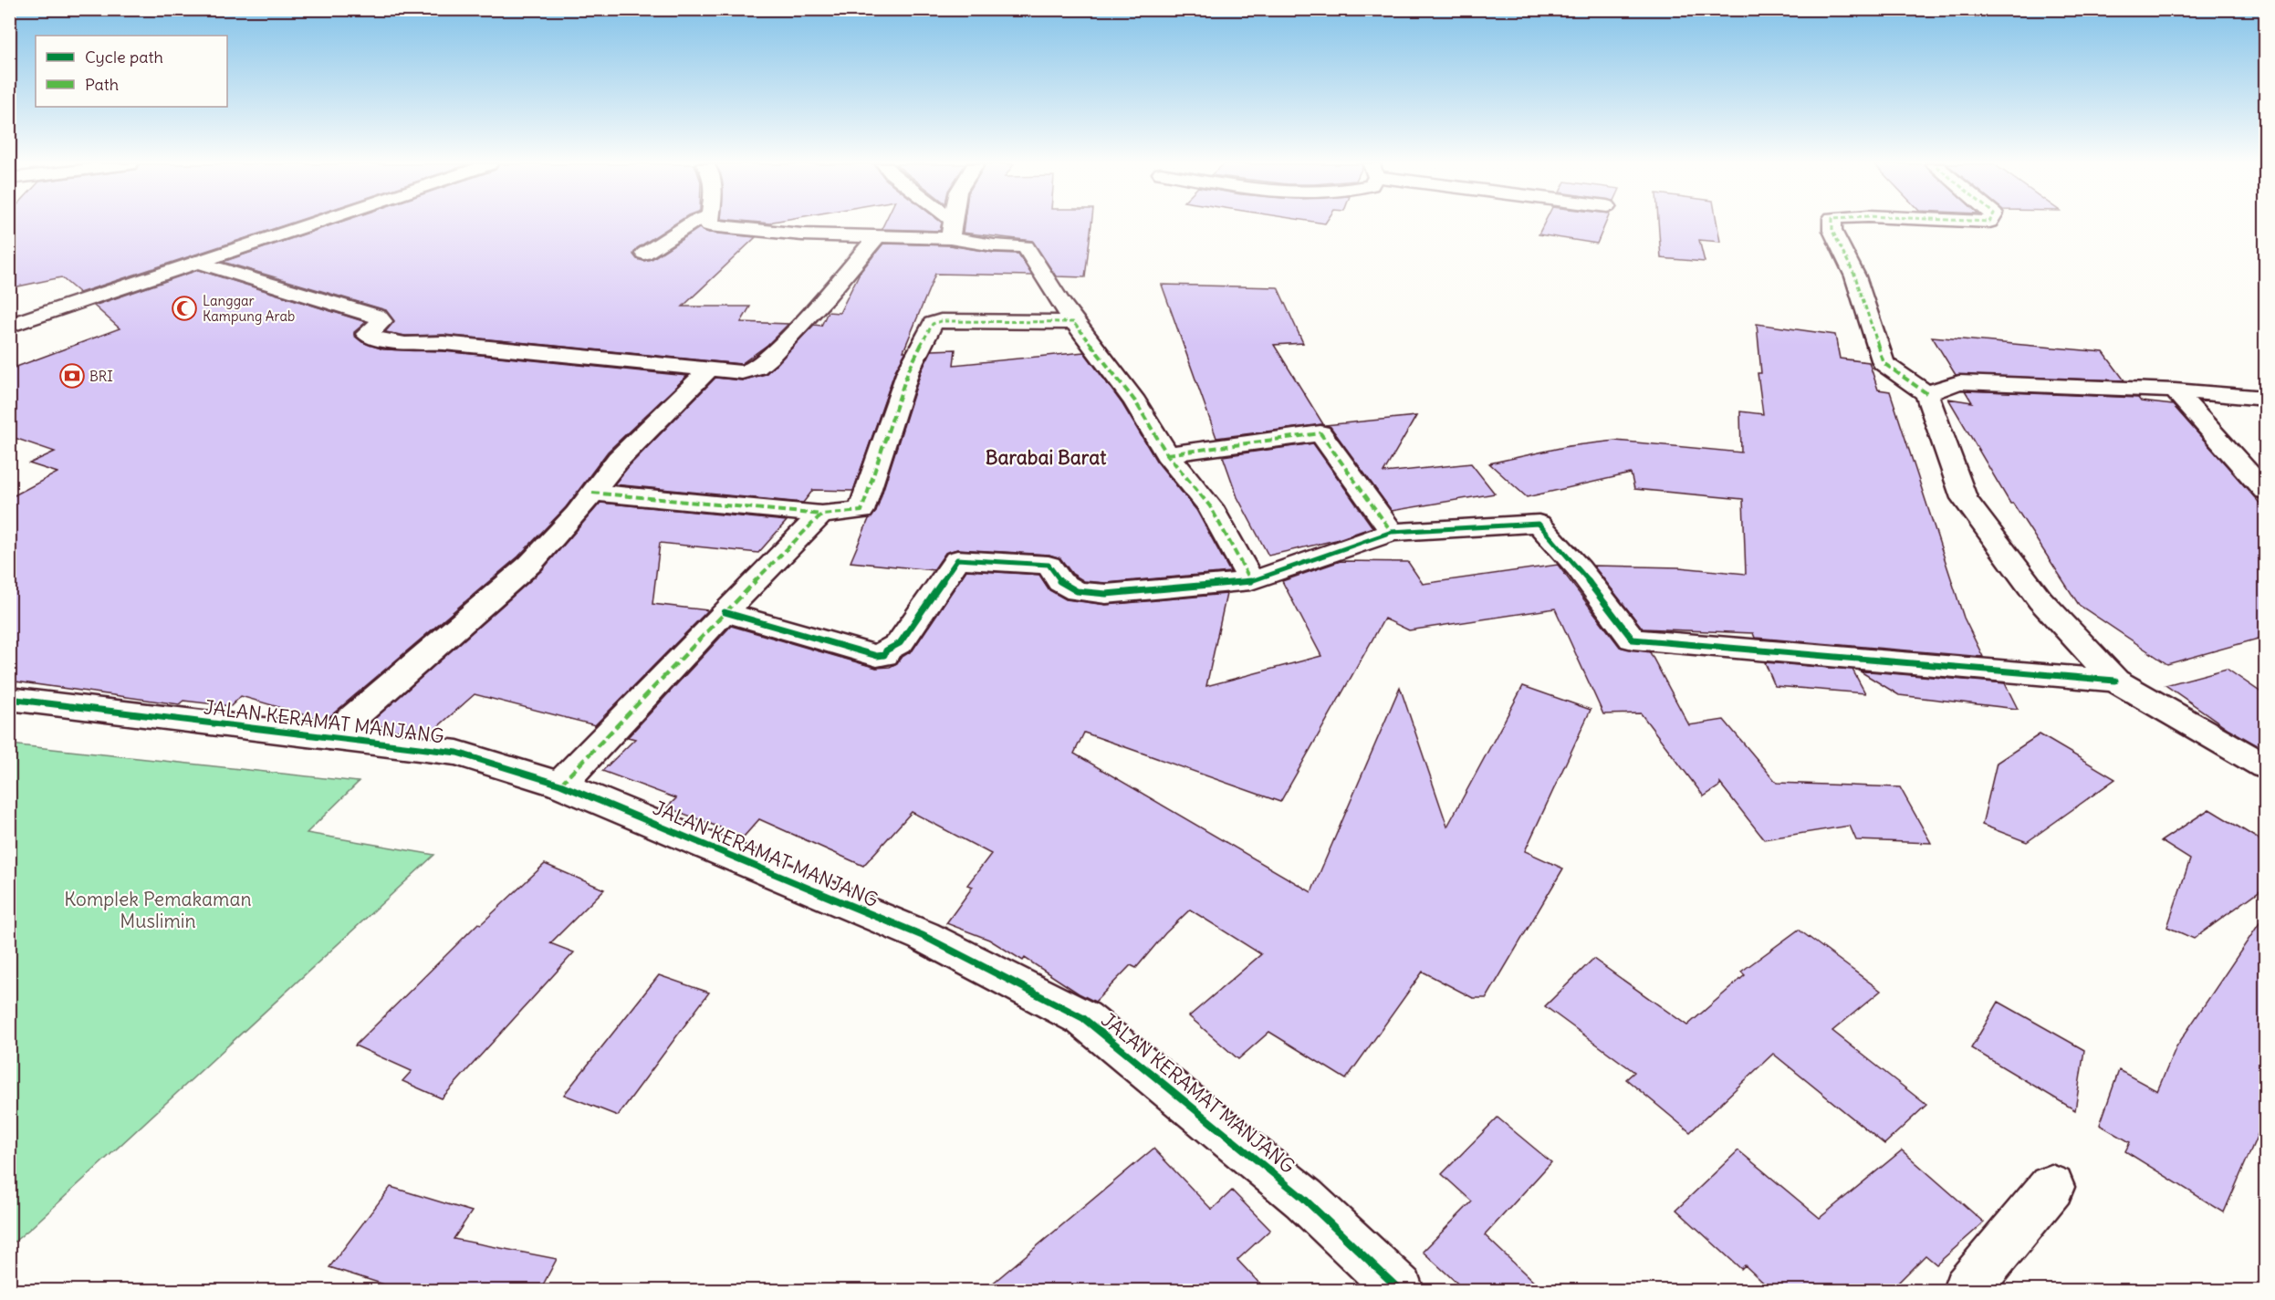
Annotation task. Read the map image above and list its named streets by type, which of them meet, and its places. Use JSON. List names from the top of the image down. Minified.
{"streets":{"street":["JALAN KERAMAT MANJANG"]},"districts":["Barabai Barat"],"parks":["Komplek Pemakaman Muslimin"],"places":{"mosque":["Langgar Kampung Arab"],"bank":["BRI"]},"legend":["Cycle path","Path"]}
